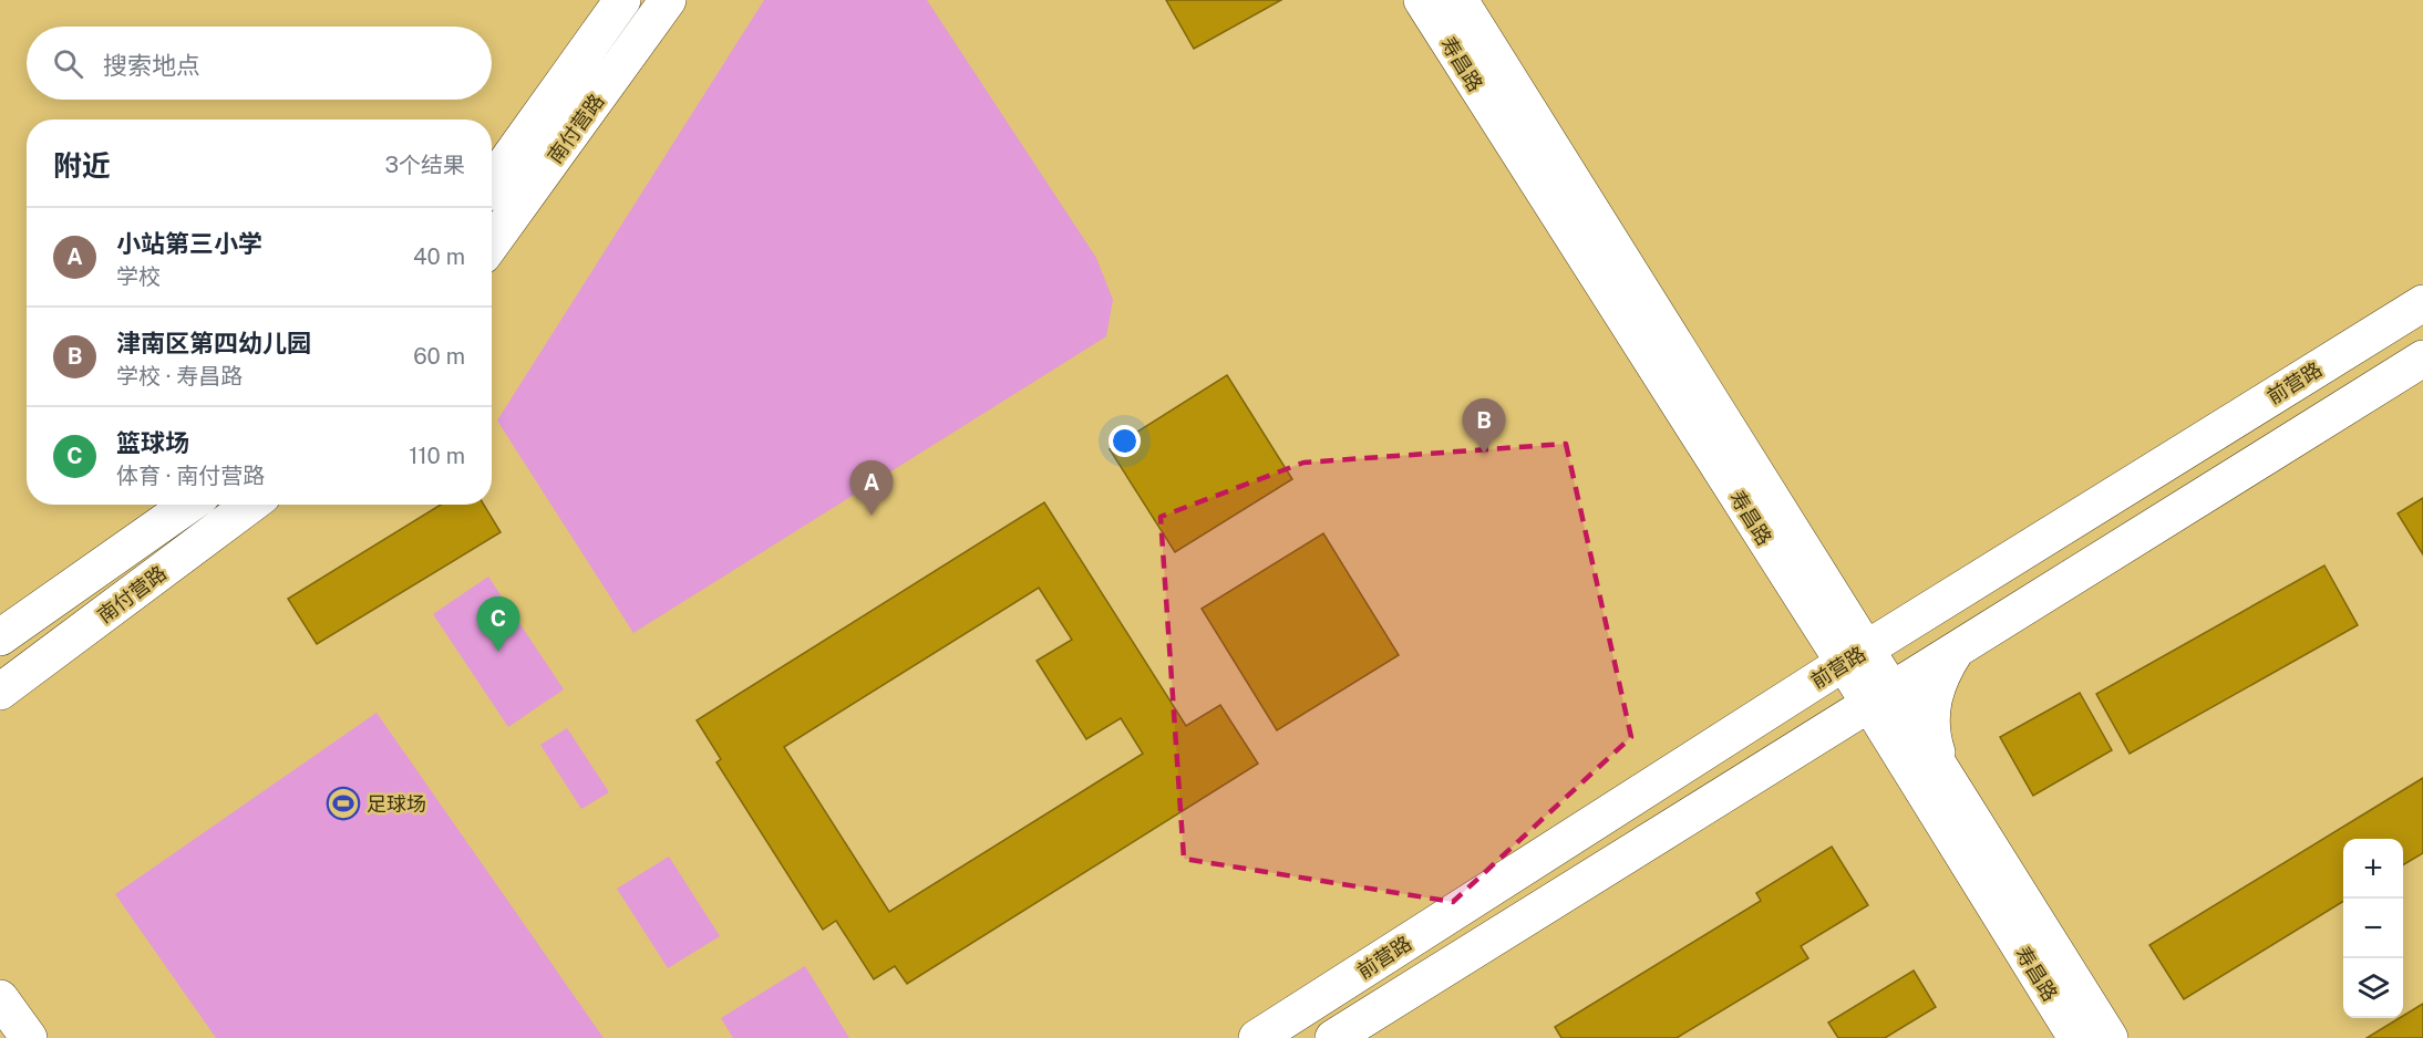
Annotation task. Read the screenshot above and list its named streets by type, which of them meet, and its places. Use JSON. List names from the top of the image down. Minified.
{"streets":{"street":["寿昌路","南付营路","前营路"]},"crossings":[["寿昌路","前营路"]],"places":{"sports":["足球场"]},"page":{"search":"搜索地点","heading":["附近","3个结果"],"list":[{"mark":"A","name":"小站第三小学","note":"学校","value":"40 m"},{"mark":"B","name":"津南区第四幼儿园","note":"学校 · 寿昌路","value":"60 m"},{"mark":"C","name":"篮球场","note":"体育 · 南付营路","value":"110 m"}],"pins":["B","A","C"],"map_buttons":["+","−"]}}
